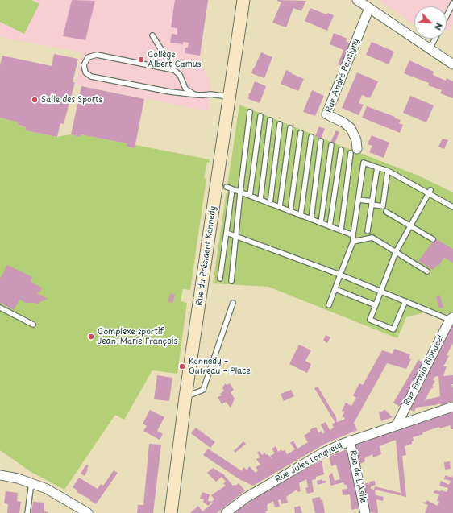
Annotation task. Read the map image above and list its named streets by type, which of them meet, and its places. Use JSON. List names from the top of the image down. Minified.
{"streets":{"main road":["Rue du Président Kennedy"],"street":["Rue André Pantigny","Rue Firmin Blondeel","Rue Jules Lonquety","Rue de L'Asile"]},"crossings":[["Rue Firmin Blondeel","Rue Jules Lonquety"],["Rue Jules Lonquety","Rue de L'Asile"]],"places":["Collège Albert Camus","Salle des Sports","Complexe sportif Jean-Marie François","Kennedy – Outreau – Place"],"north":"bottom right"}
